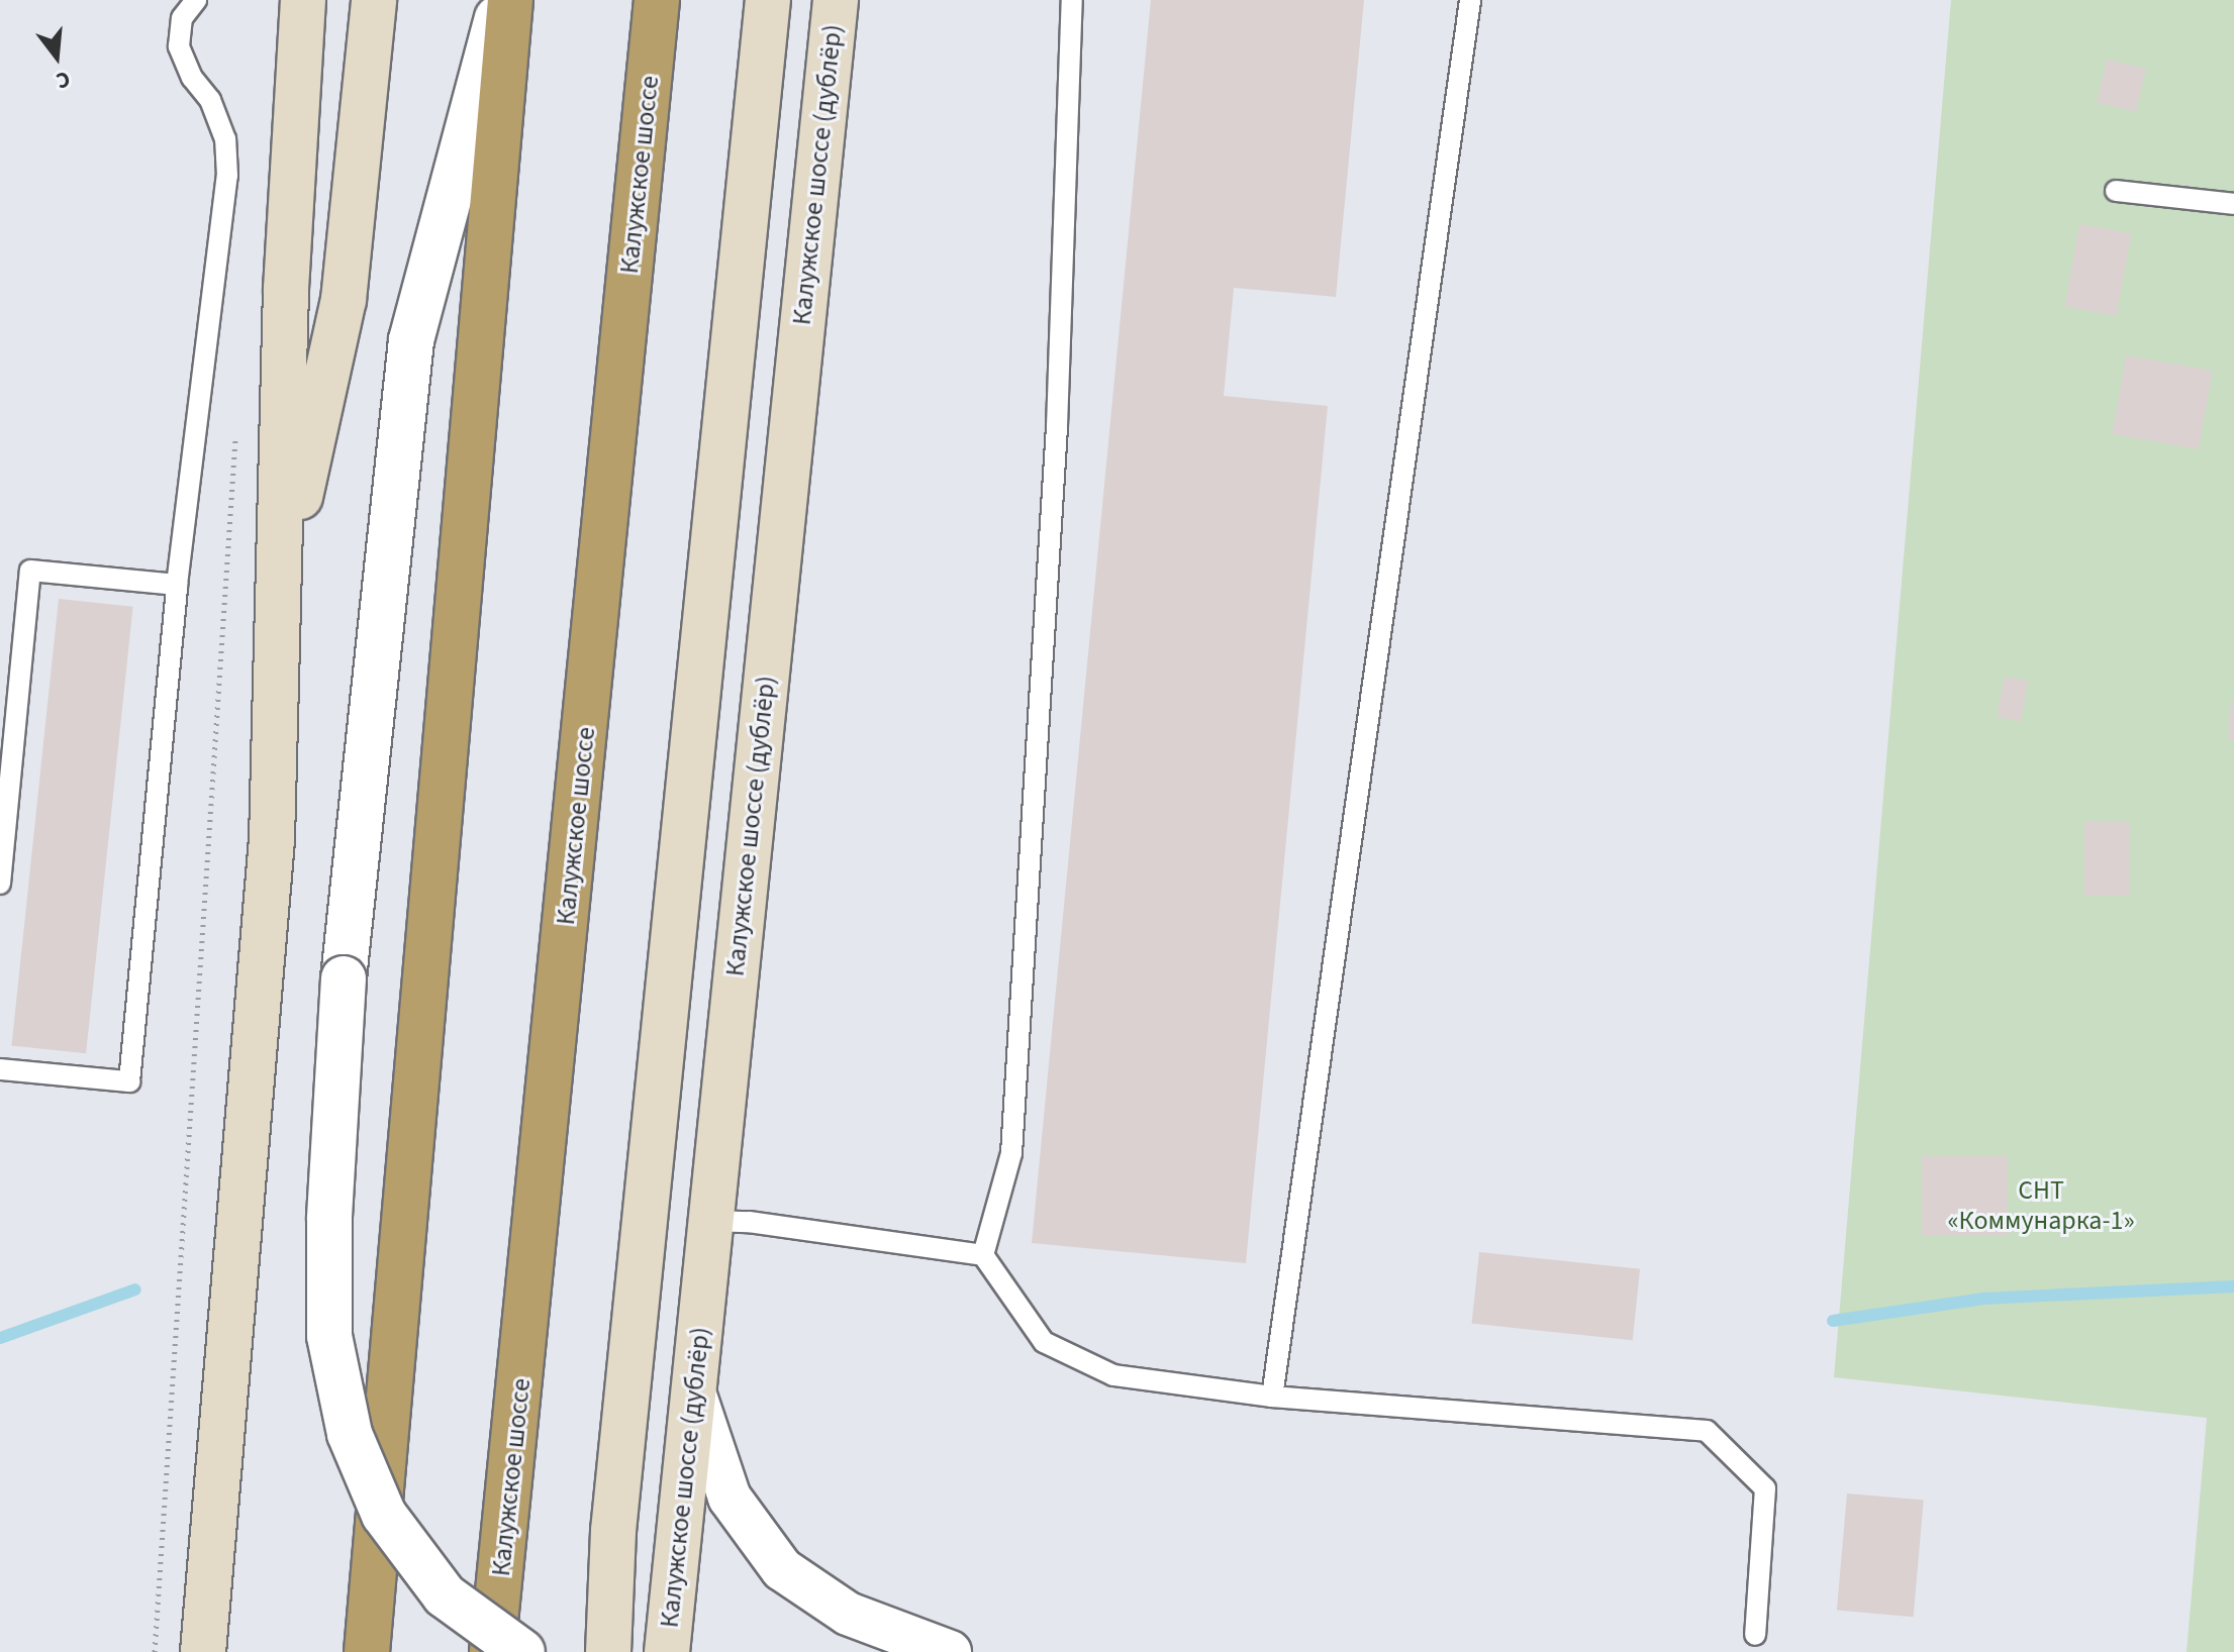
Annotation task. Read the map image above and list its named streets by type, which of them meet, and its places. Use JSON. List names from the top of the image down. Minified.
{"streets":{"highway":["Калужское шоссе"],"main road":["Калужское шоссе (дублёр)"]},"parks":["СНТ «Коммунарка-1»"],"north":"bottom"}
